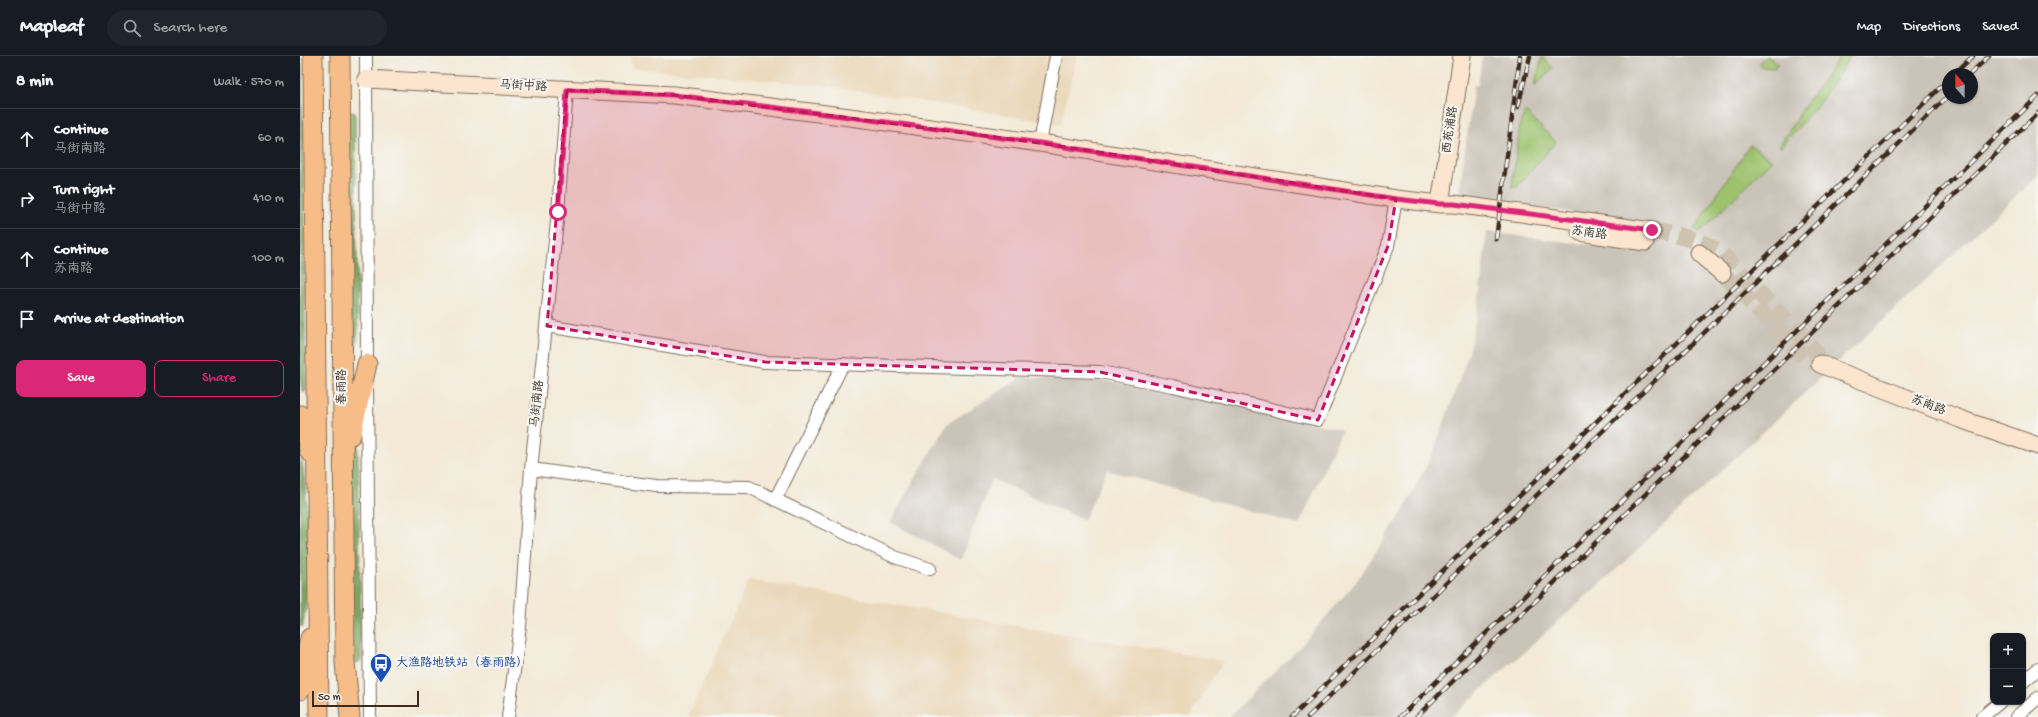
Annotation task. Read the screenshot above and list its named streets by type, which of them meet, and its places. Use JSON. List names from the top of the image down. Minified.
{"streets":{"main road":["春雨路"],"street":["马街中路","西苑浦路","苏南路","马街南路"]},"crossings":[["马街中路","西苑浦路"],["马街中路","苏南路"],["马街中路","马街南路"],["西苑浦路","苏南路"]],"places":{"bus stop":["大渔路地铁站（春雨路）"]},"scale_bar":"50 m","north":"top","page":{"header":"Mapleaf","search":"Search here","nav":["Map","Directions","Saved"],"heading":["8 min","Walk · 570 m"],"list":[["Continue","马街南路","60 m"],["Turn right","马街中路","410 m"],["Continue","苏南路","100 m"],"Arrive at destination"],"buttons":["Save","Share"],"map_buttons":["+","−"],"scale":"50 m"}}
